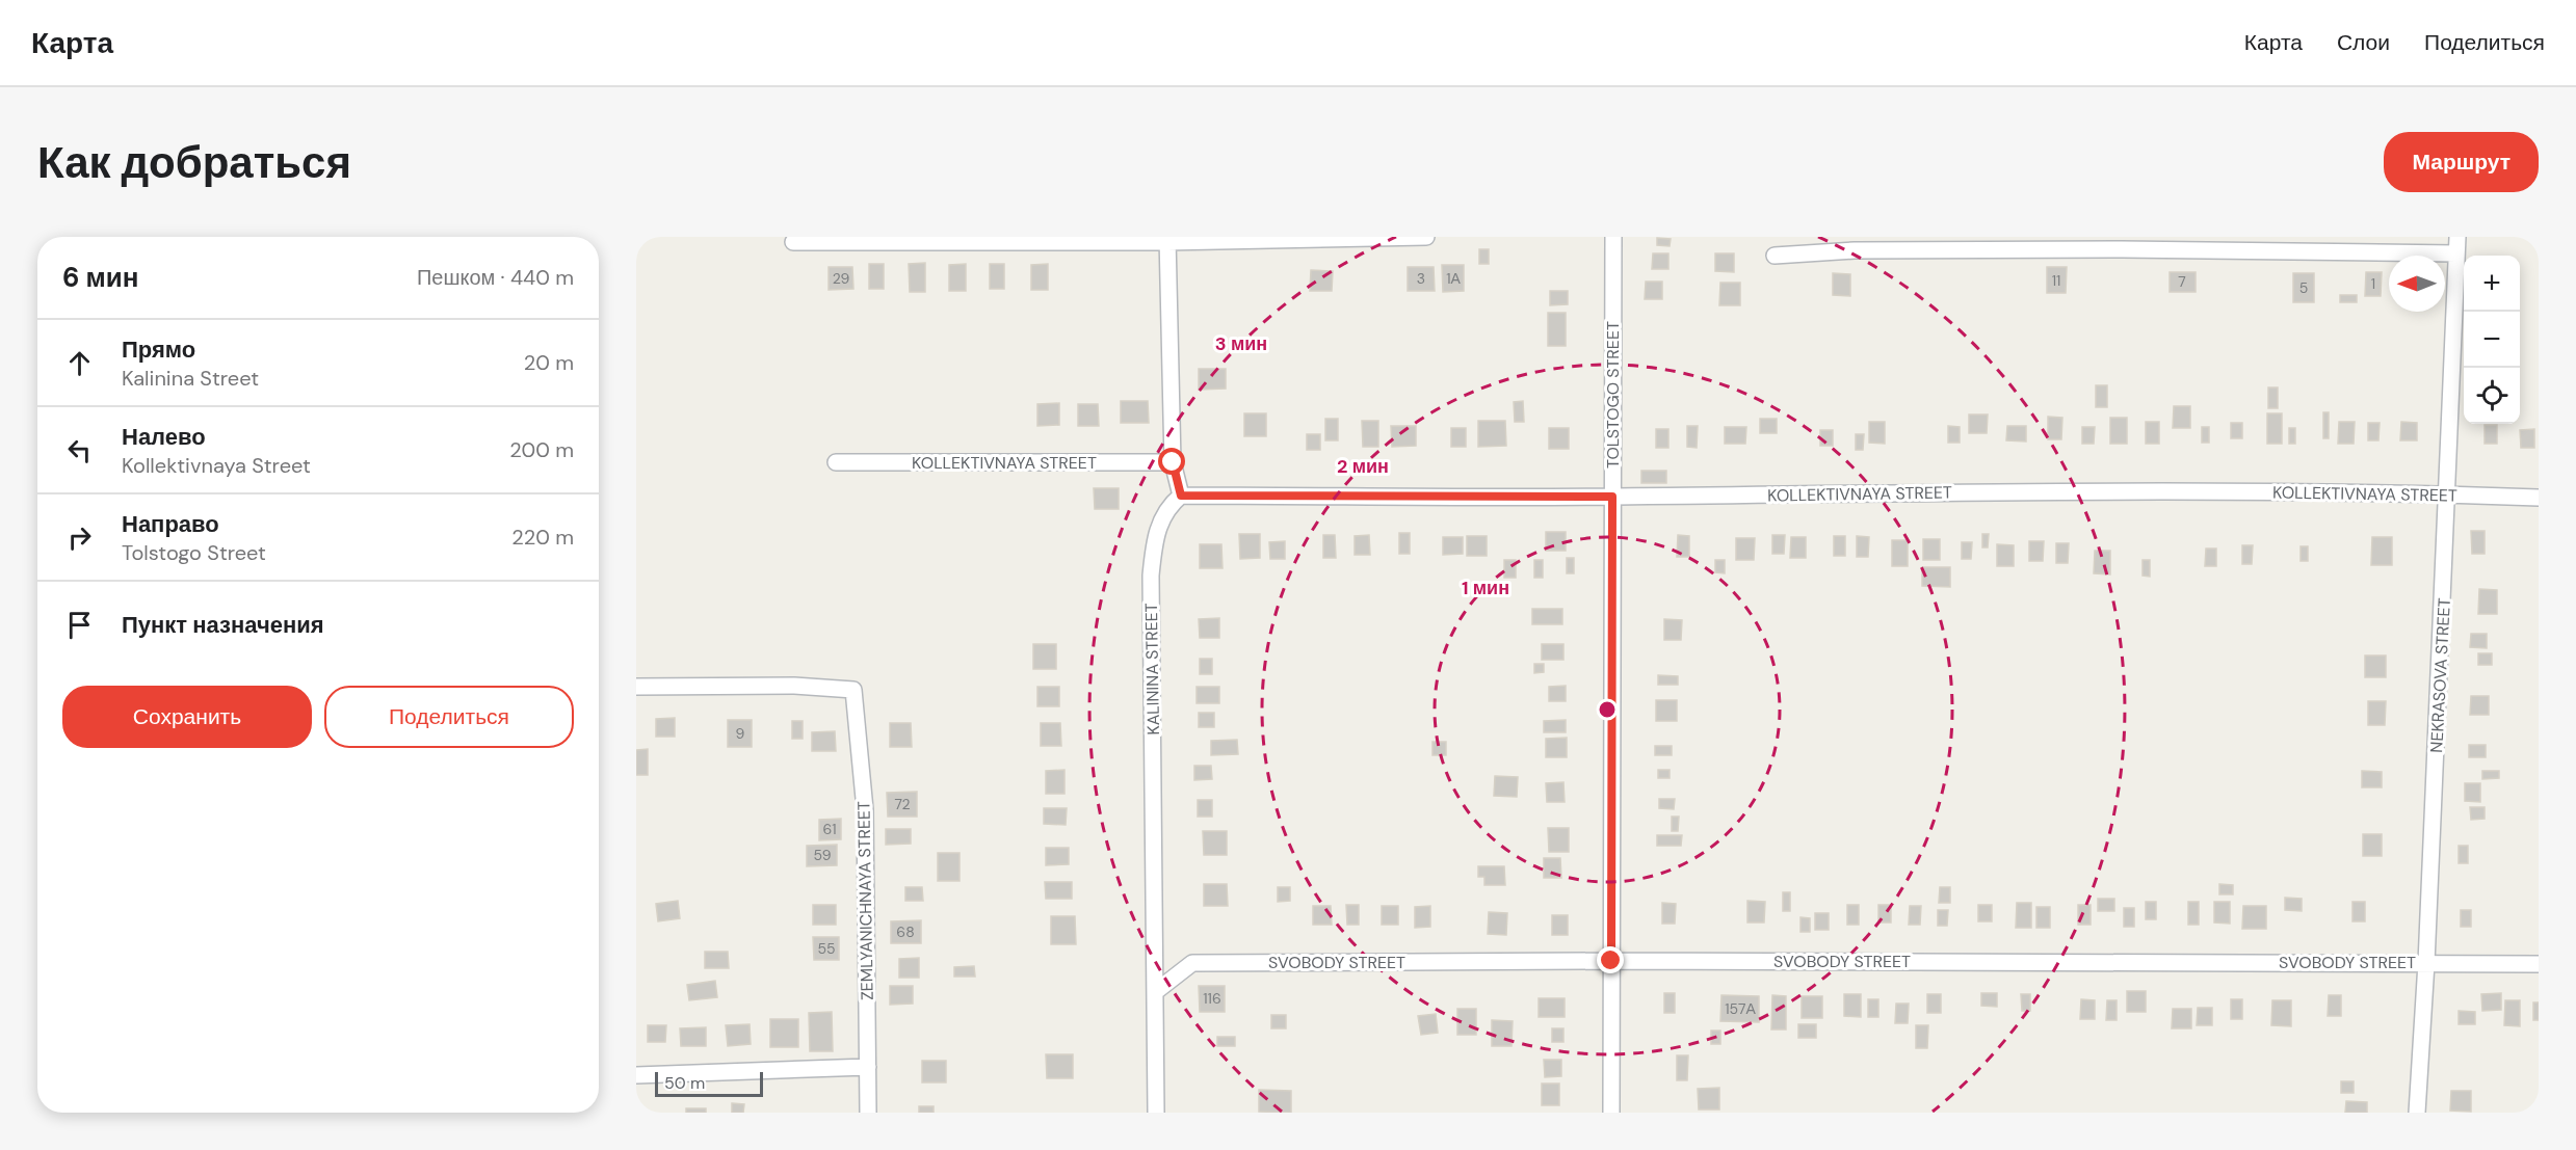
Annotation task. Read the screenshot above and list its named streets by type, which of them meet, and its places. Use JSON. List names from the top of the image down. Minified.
{"streets":{"street":["TOLSTOGO STREET","KOLLEKTIVNAYA STREET","KALININA STREET","NEKRASOVA STREET","ZEMLYANICHNAYA STREET","SVOBODY STREET"]},"crossings":[["TOLSTOGO STREET","KOLLEKTIVNAYA STREET"],["TOLSTOGO STREET","SVOBODY STREET"],["KOLLEKTIVNAYA STREET","KALININA STREET"],["KOLLEKTIVNAYA STREET","NEKRASOVA STREET"],["KALININA STREET","SVOBODY STREET"],["NEKRASOVA STREET","SVOBODY STREET"]],"house_numbers":["29","3","1А","11","7","1","5","9","72","61","59","68","55","116","157А"],"scale_bar":"50 m","north":"left","page":{"header":"Карта","nav":["Карта","Слои","Поделиться"],"buttons":["Маршрут",["Сохранить","Поделиться"]],"title":"Как добраться","heading":["6 мин","Пешком · 440 m"],"map_buttons":["+","−"],"list":[["Прямо","Kalinina Street","20 m"],["Налево","Kollektivnaya Street","200 m"],["Направо","Tolstogo Street","220 m"],"Пункт назначения"],"scale":"50 m"},"rings":["3 мин","2 мин","1 мин"]}
